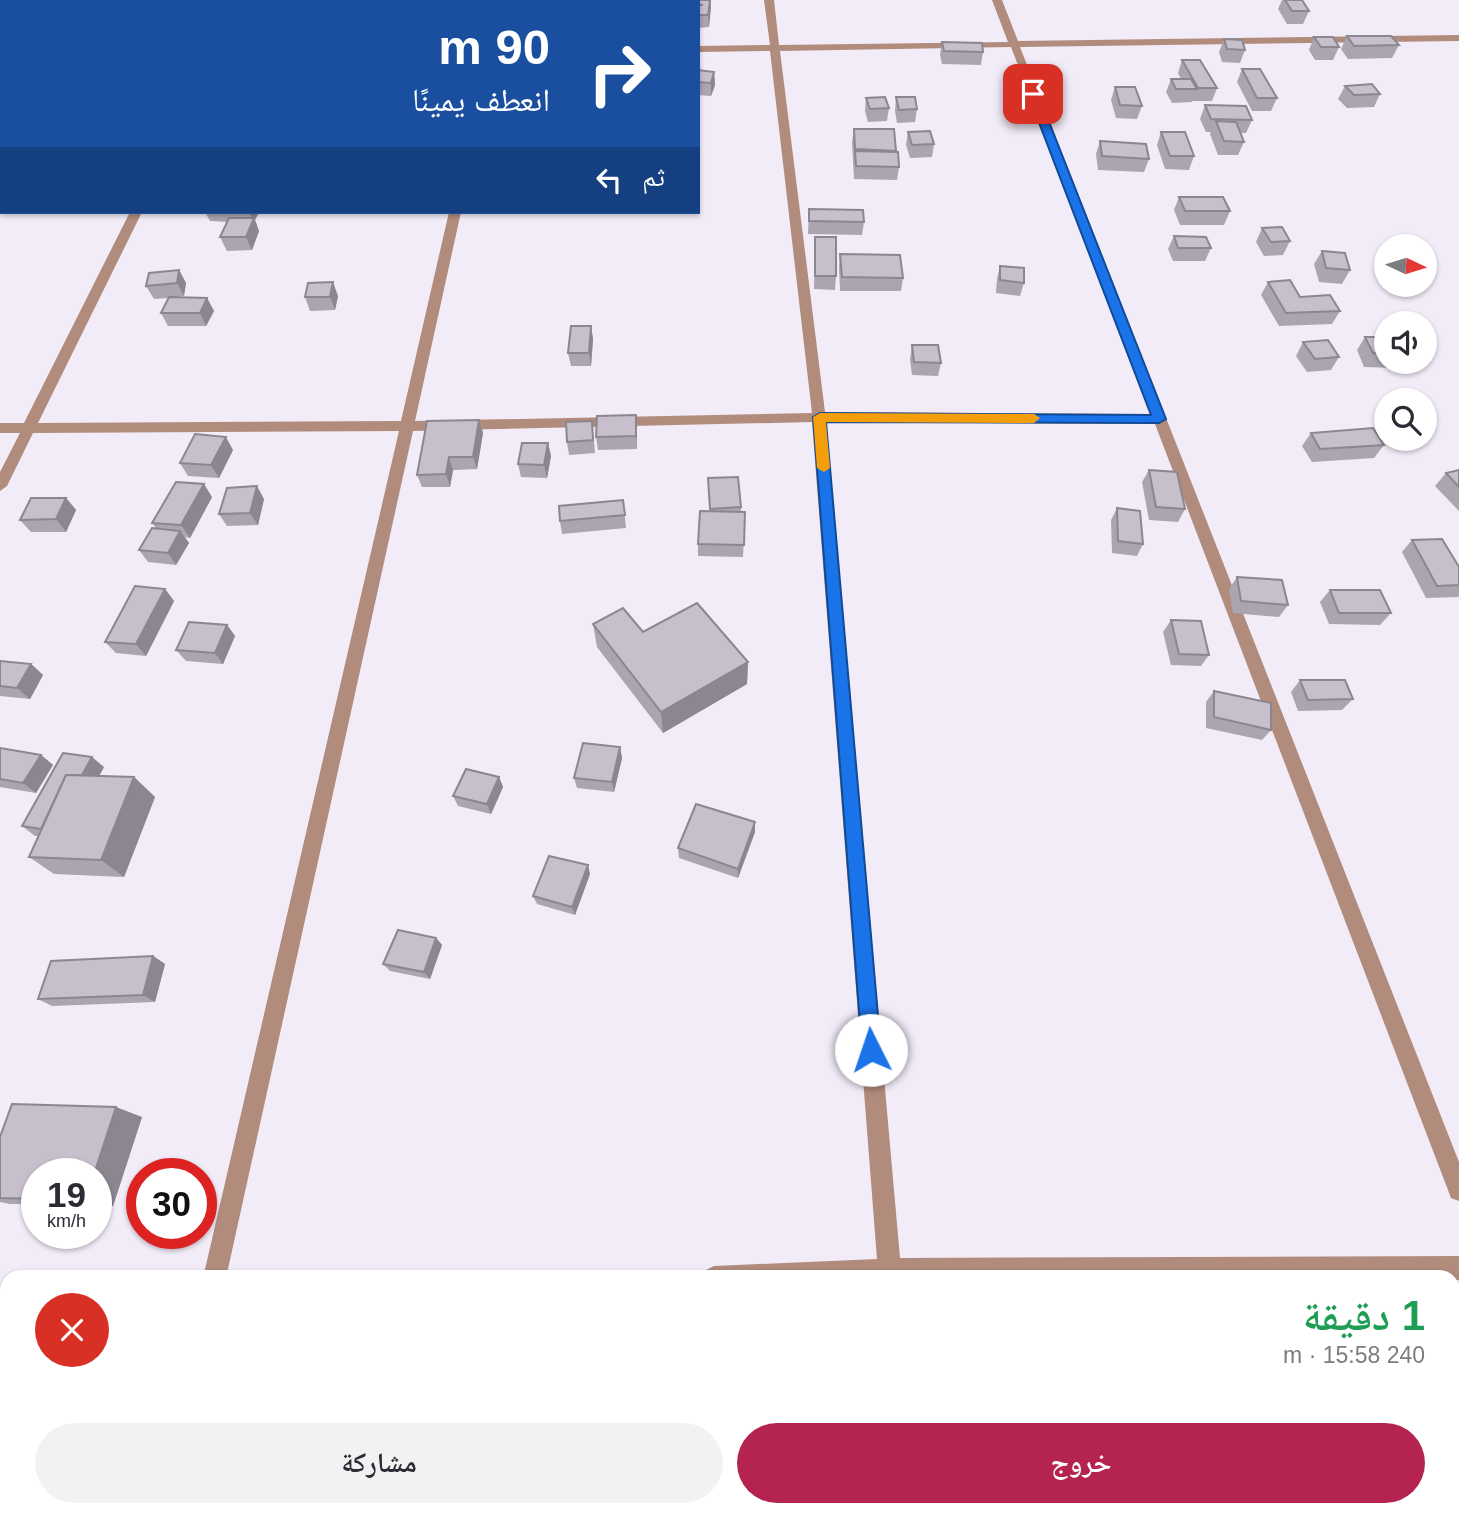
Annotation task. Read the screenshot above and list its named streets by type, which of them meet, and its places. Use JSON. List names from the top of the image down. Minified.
{"north":"right","page":{"turn":["90 m","انعطف يمينًا"],"then":"ثم","speed":"19 km/h","limit":"30","heading":["1 دقيقة","240 m · 15:58"],"buttons":["خروج","مشاركة"]}}
